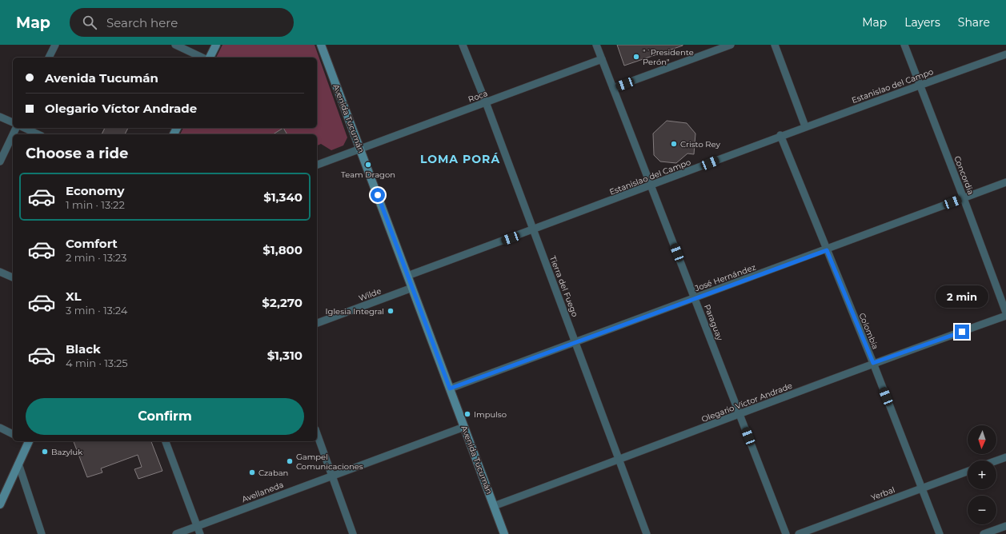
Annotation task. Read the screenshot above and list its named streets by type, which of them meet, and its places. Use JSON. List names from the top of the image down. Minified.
{"streets":{"main road":["Avenida Tucumán"],"street":["Estanislao del Campo","Roca","Concordia","José Hernández","Tierra del Fuego","Wilde","Paraguay","Colombia","Olegario Víctor Andrade","Avellaneda","Yerbal"]},"crossings":[["Estanislao del Campo","Avenida Tucumán"],["Estanislao del Campo","Concordia"],["Estanislao del Campo","Tierra del Fuego"],["Estanislao del Campo","Paraguay"],["Estanislao del Campo","Colombia"],["Roca","Avenida Tucumán"],["Roca","Tierra del Fuego"],["Roca","Paraguay"],["Avenida Tucumán","José Hernández"],["Avenida Tucumán","Wilde"],["Avenida Tucumán","Olegario Víctor Andrade"],["Avenida Tucumán","Avellaneda"],["Concordia","José Hernández"],["José Hernández","Tierra del Fuego"],["José Hernández","Paraguay"],["José Hernández","Colombia"],["Tierra del Fuego","Olegario Víctor Andrade"],["Paraguay","Olegario Víctor Andrade"],["Colombia","Olegario Víctor Andrade"],["Colombia","Yerbal"]],"districts":["LOMA PORÁ"],"places":["\"´Presidente Perón\"","Cristo Rey","Team Dragon","Iglesia Integral","Impulso","Bazyluk","Gampel Comunicaciones","Czaban"],"north":"bottom","page":{"header":"Map","search":"Search here","nav":["Map","Layers","Share"],"banner":["Avenida Tucumán","Olegario Víctor Andrade"],"heading":"Choose a ride","list":[{"name":"Economy","note":"1 min · 13:22","value":"$1,340"},{"name":"Comfort","note":"2 min · 13:23","value":"$1,800"},{"name":"XL","note":"3 min · 13:24","value":"$2,270"},{"name":"Black","note":"4 min · 13:25","value":"$1,310"}],"bubble":"2 min","buttons":"Confirm","map_buttons":["+","−"]}}
